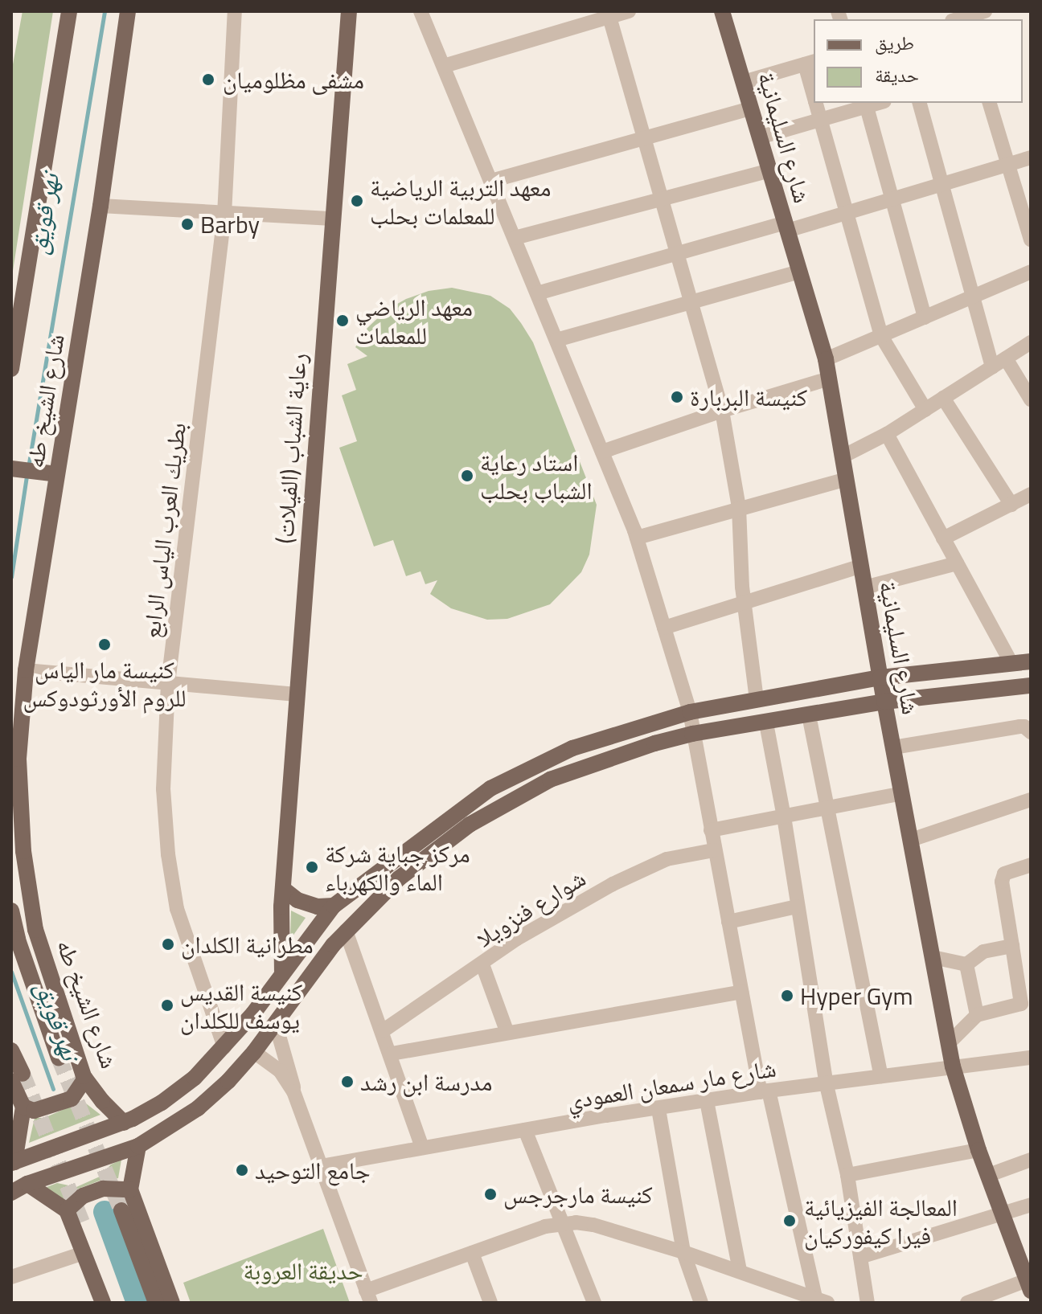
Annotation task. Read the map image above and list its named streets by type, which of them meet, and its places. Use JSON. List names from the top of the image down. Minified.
{"streets":{"main road":["شارع السليمانية","شارع الشيخ طه","رعاية الشباب (الفيلات)"],"street":["بطريك العرب الياس الرابع","شوارع فنزويلا","شارع مار سمعان العمودي"]},"crossings":[["شارع السليمانية","شارع مار سمعان العمودي"]],"water":["نهر قويق"],"parks":["حديقة العروبة"],"places":["مشفى مظلوميان","معهد التربية الرياضية للمعلمات بحلب","Barby","معهد الرياضي للمعلمات","كنيسة البربارة","استاد رعاية الشباب بحلب","كنيسة مار الياس للروم الأورثودوكس","مركز جباية شركة الماء والكهرباء","مطرانية الكلدان","Hyper Gym","كنيسة القديس يوسف للكلدان","مدرسة ابن رشد","جامع التوحيد","كنيسة مارجرجس","المعالجة الفيزيائية فيرا كيفوركيان"],"legend":["طريق","حديقة"]}
